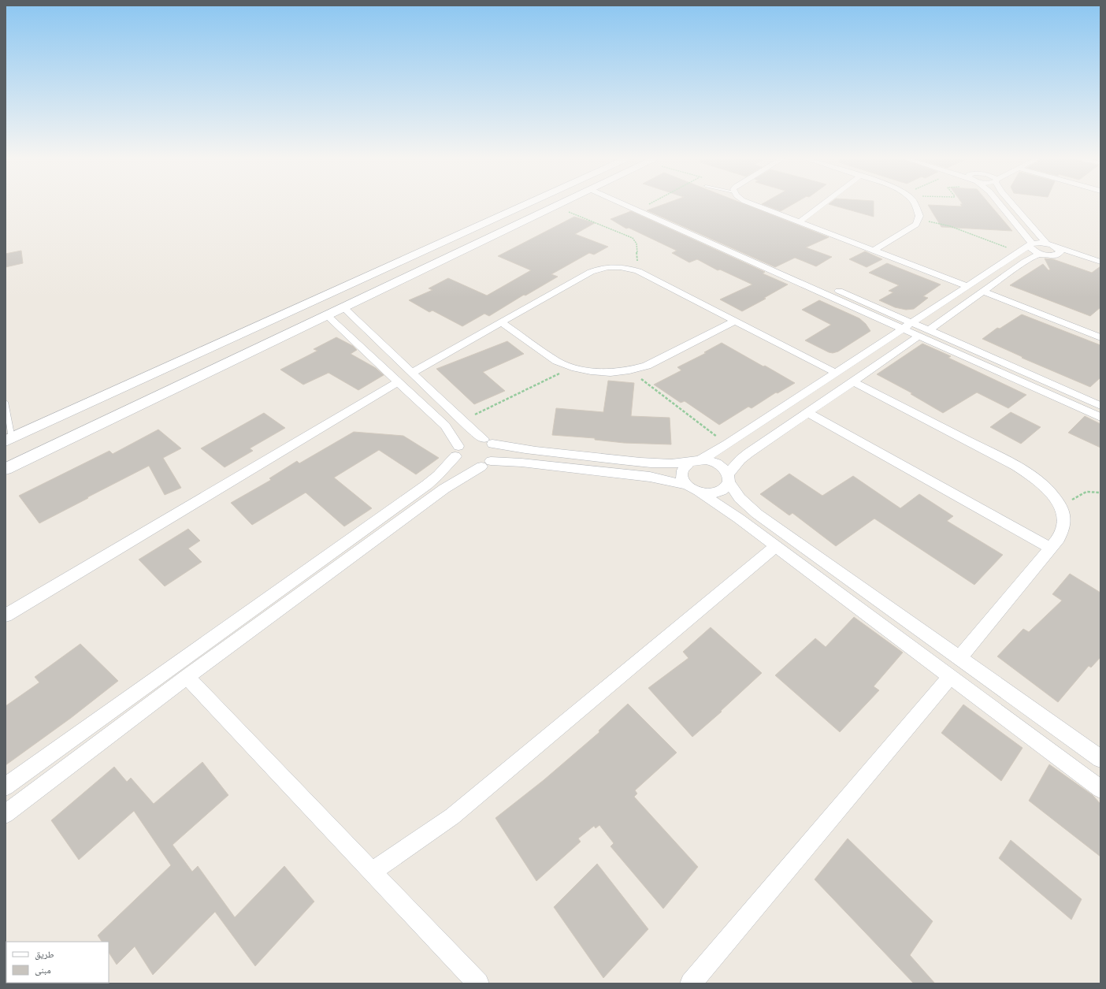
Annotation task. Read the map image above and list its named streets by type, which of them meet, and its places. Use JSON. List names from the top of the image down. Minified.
{"legend":["طريق","مبنى"]}
